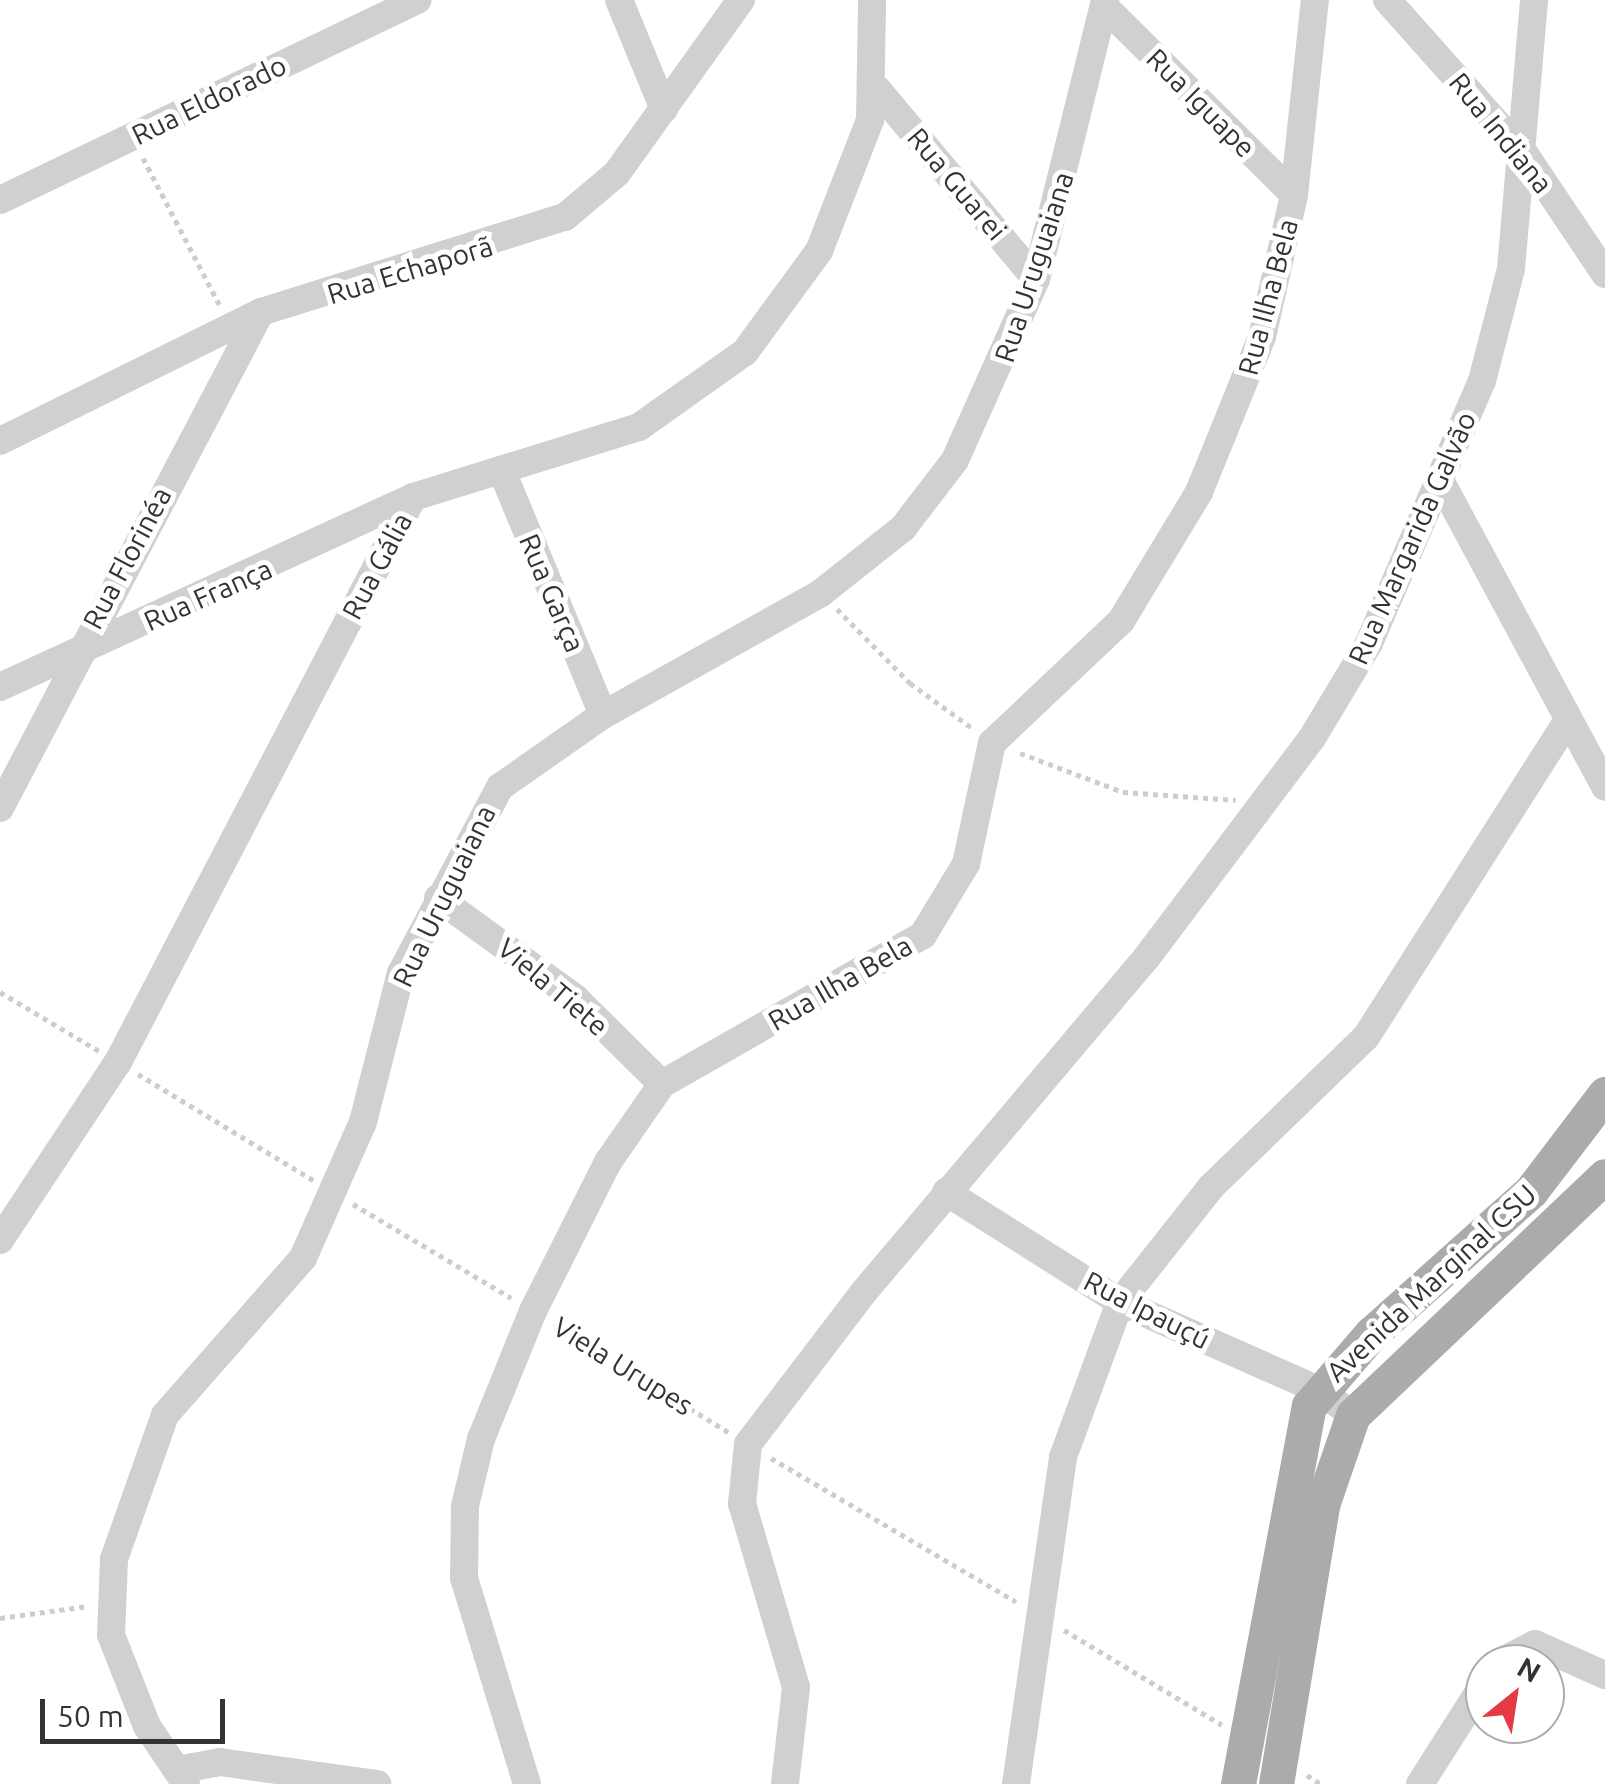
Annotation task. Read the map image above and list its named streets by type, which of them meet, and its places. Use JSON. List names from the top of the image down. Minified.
{"streets":{"main road":["Avenida Marginal CSU"],"street":["Rua Eldorado","Rua Iguape","Rua Indiana","Rua Guarei","Rua Uruguaiana","Rua Echaporã","Rua Ilha Bela","Rua Margarida Galvão","Rua Florinéa","Rua Gália","Rua Garça","Rua França","Viela Tiete","Rua Ipauçú"],"path":["Viela Urupes"]},"crossings":[["Rua Iguape","Rua Uruguaiana"],["Rua Iguape","Rua Ilha Bela"],["Rua Indiana","Rua Margarida Galvão"],["Rua Guarei","Rua Uruguaiana"],["Rua Guarei","Rua Gália"],["Rua Uruguaiana","Rua Garça"],["Rua Uruguaiana","Viela Tiete"],["Rua Uruguaiana","Viela Urupes"],["Rua Echaporã","Rua Florinéa"],["Rua Ilha Bela","Viela Tiete"],["Rua Ilha Bela","Viela Urupes"],["Rua Margarida Galvão","Rua Ipauçú"],["Rua Margarida Galvão","Viela Urupes"],["Rua Florinéa","Rua França"],["Rua Gália","Rua Garça"],["Rua Gália","Rua França"],["Rua Gália","Viela Urupes"],["Avenida Marginal CSU","Rua Ipauçú"],["Avenida Marginal CSU","Viela Urupes"]],"scale_bar":"50 m","north":"top right"}
